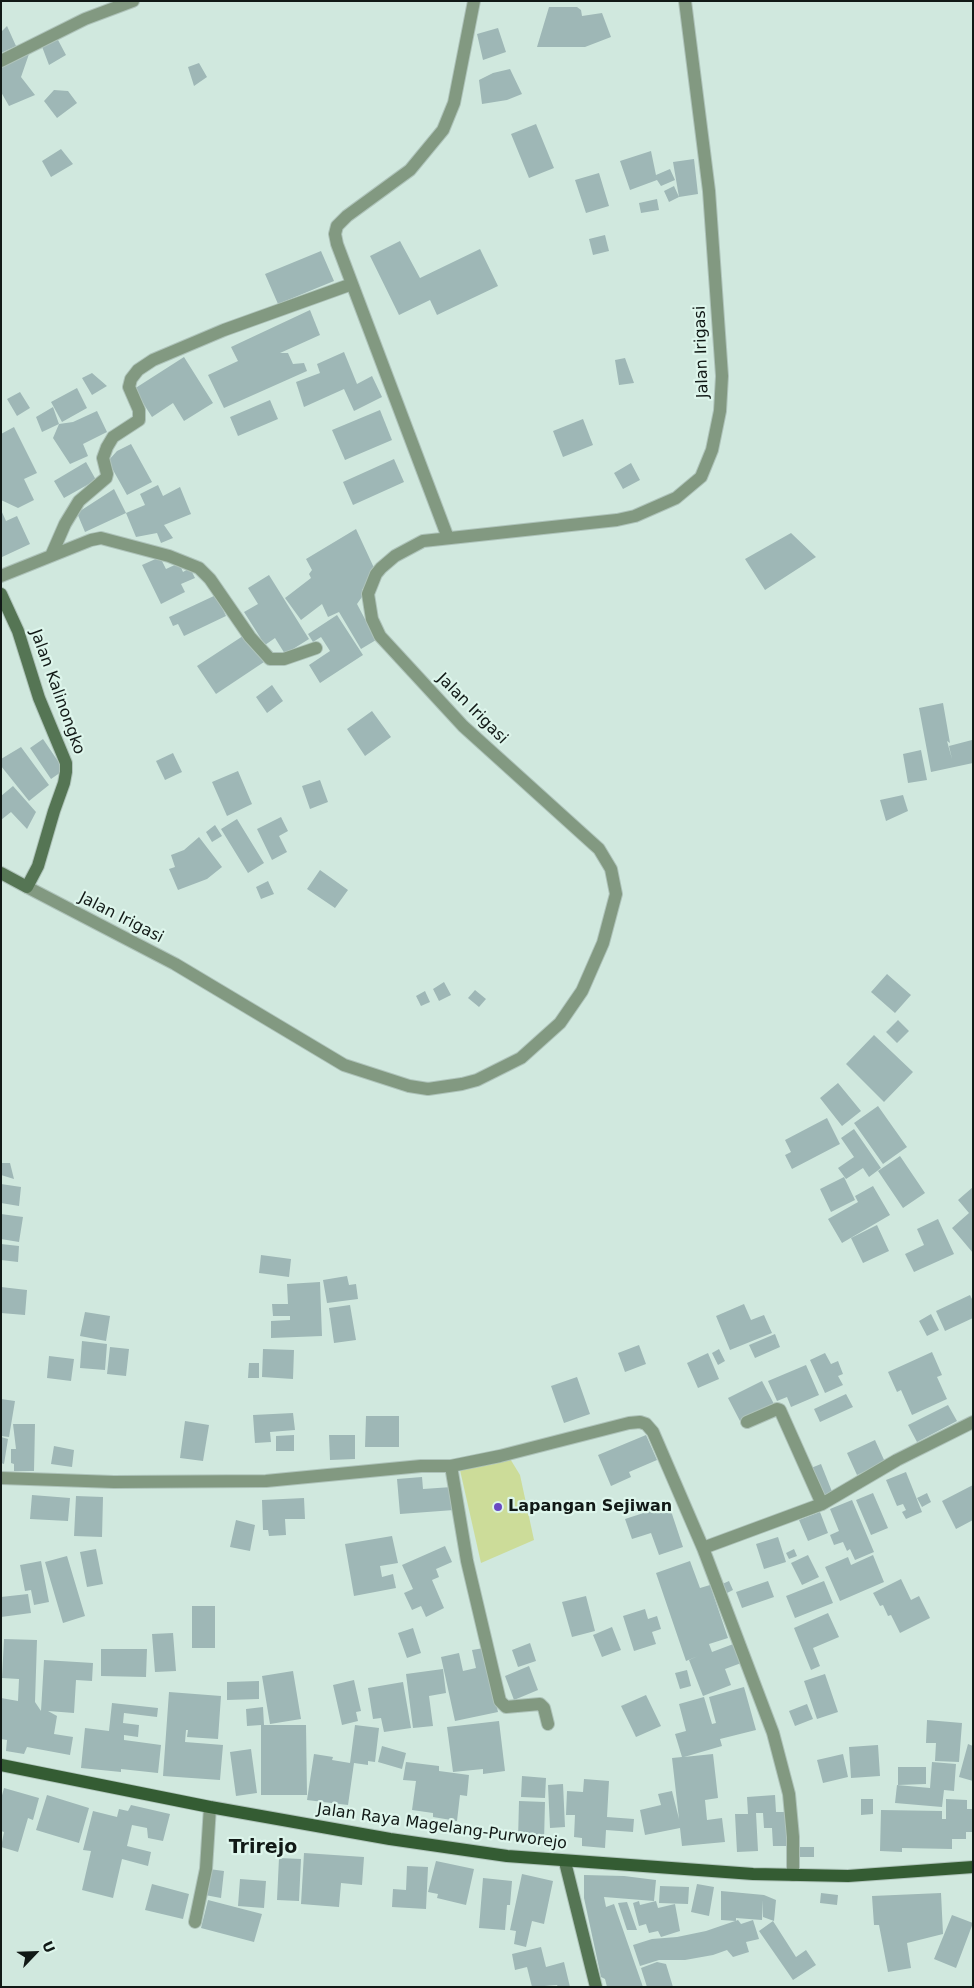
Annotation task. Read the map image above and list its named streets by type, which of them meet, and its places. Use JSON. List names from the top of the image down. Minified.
{"streets":{"main road":["Jalan Raya Magelang-Purworejo"],"street":["Jalan Irigasi","Jalan Kalinongko"]},"crossings":[["Jalan Irigasi","Jalan Kalinongko"]],"districts":["Trirejo"],"places":["Lapangan Sejiwan"],"north":"top right"}
